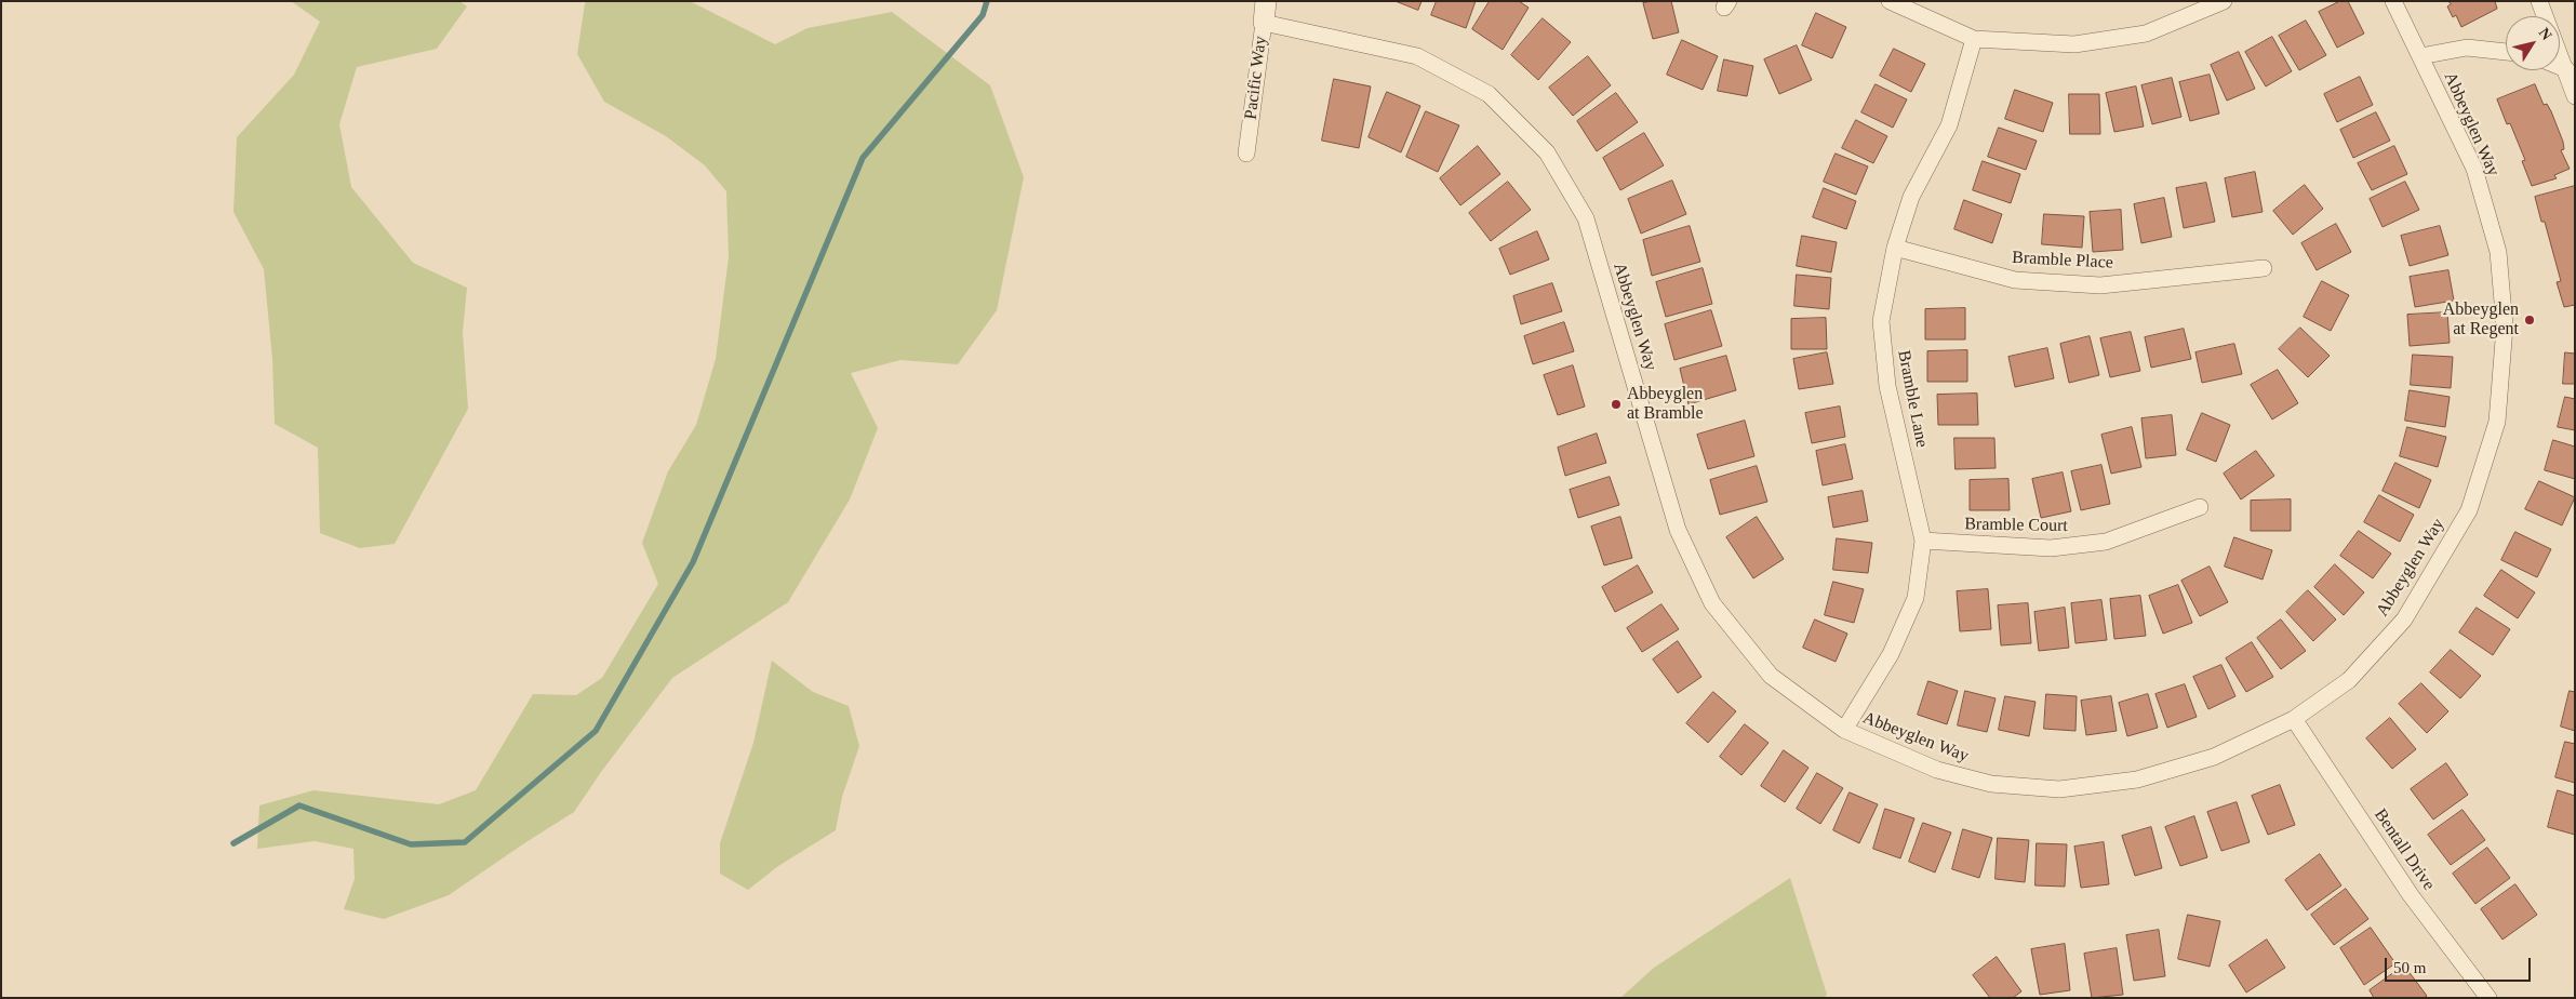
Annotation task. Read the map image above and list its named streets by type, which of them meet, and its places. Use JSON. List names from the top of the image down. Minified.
{"streets":{"street":["Pacific Way","Abbeyglen Way","Bramble Place","Bramble Lane","Bramble Court","Bentall Drive"]},"crossings":[["Pacific Way","Abbeyglen Way"],["Abbeyglen Way","Bramble Lane"],["Abbeyglen Way","Bentall Drive"],["Bramble Place","Bramble Lane"],["Bramble Lane","Bramble Court"]],"places":["Abbeyglen at Regent","Abbeyglen at Bramble"],"scale_bar":"50 m","north":"top right"}
